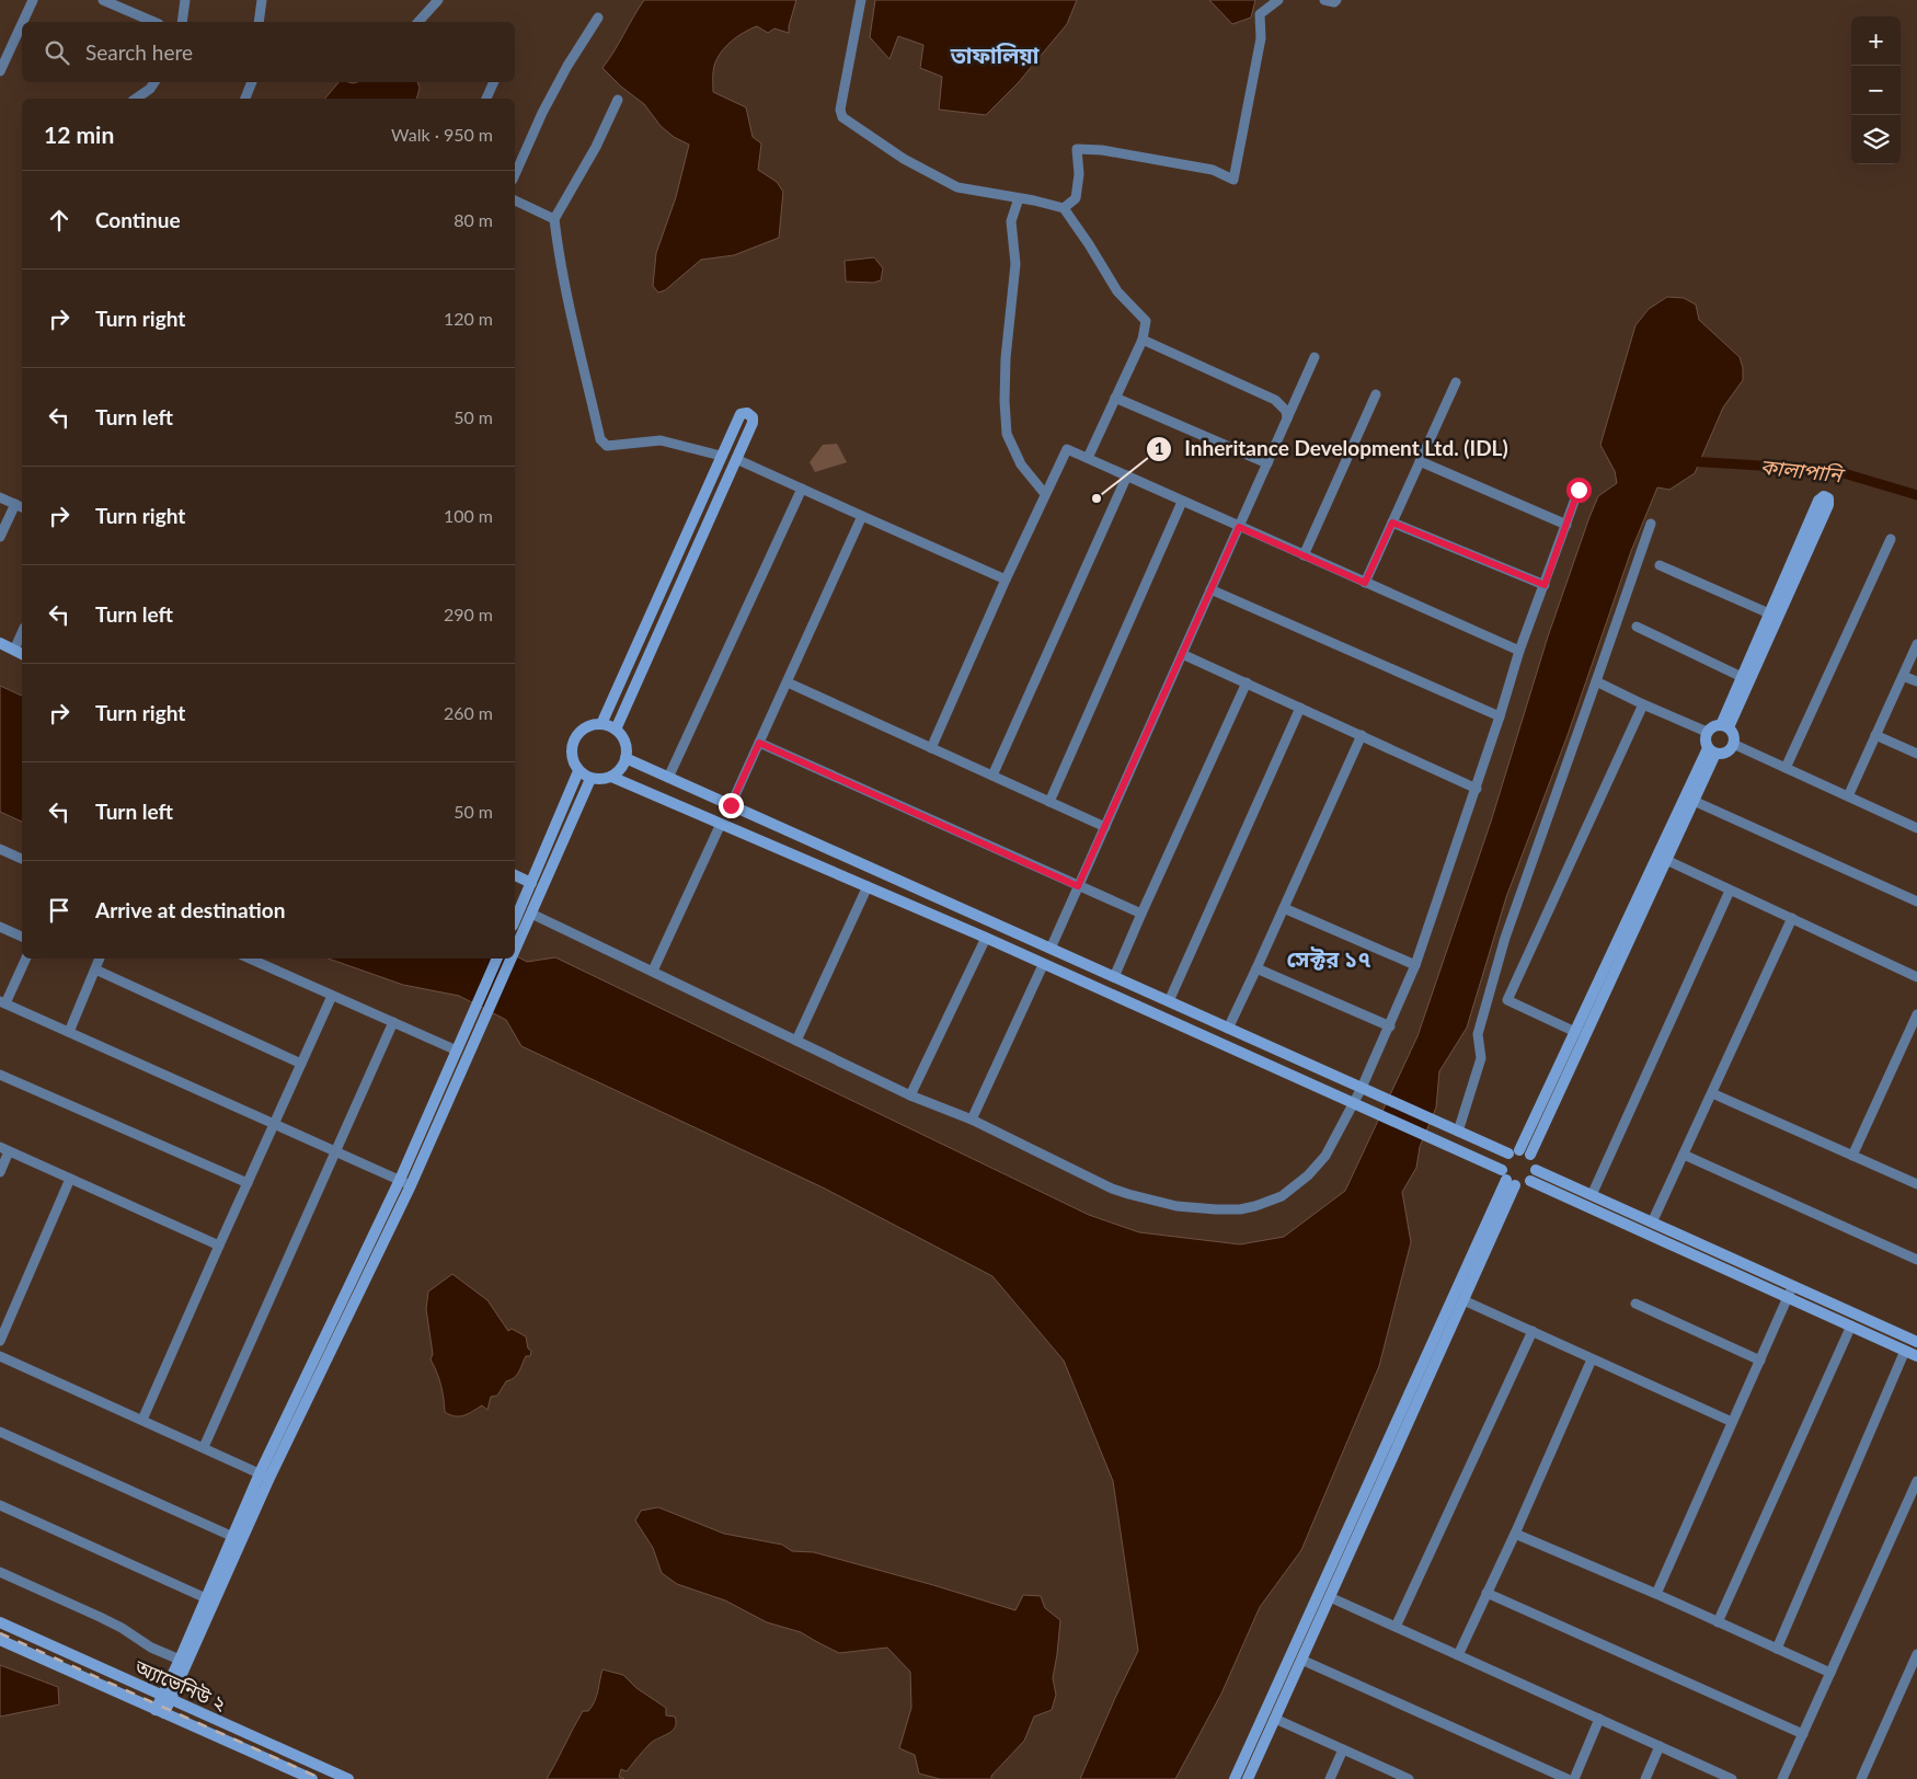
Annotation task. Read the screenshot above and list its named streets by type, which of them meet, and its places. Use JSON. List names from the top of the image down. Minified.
{"streets":{"street":["অ্যাভেনিউ ২"]},"districts":["তাফালিয়া","সেক্টর ১৭"],"water":["কালাপানি"],"places":["Inheritance Development Ltd. (IDL)"],"page":{"map_buttons":["+","−"],"search":"Search here","heading":["12 min","Walk · 950 m"],"list":[["Continue","80 m"],["Turn right","120 m"],["Turn left","50 m"],["Turn right","100 m"],["Turn left","290 m"],["Turn right","260 m"],["Turn left","50 m"],"Arrive at destination"]}}
